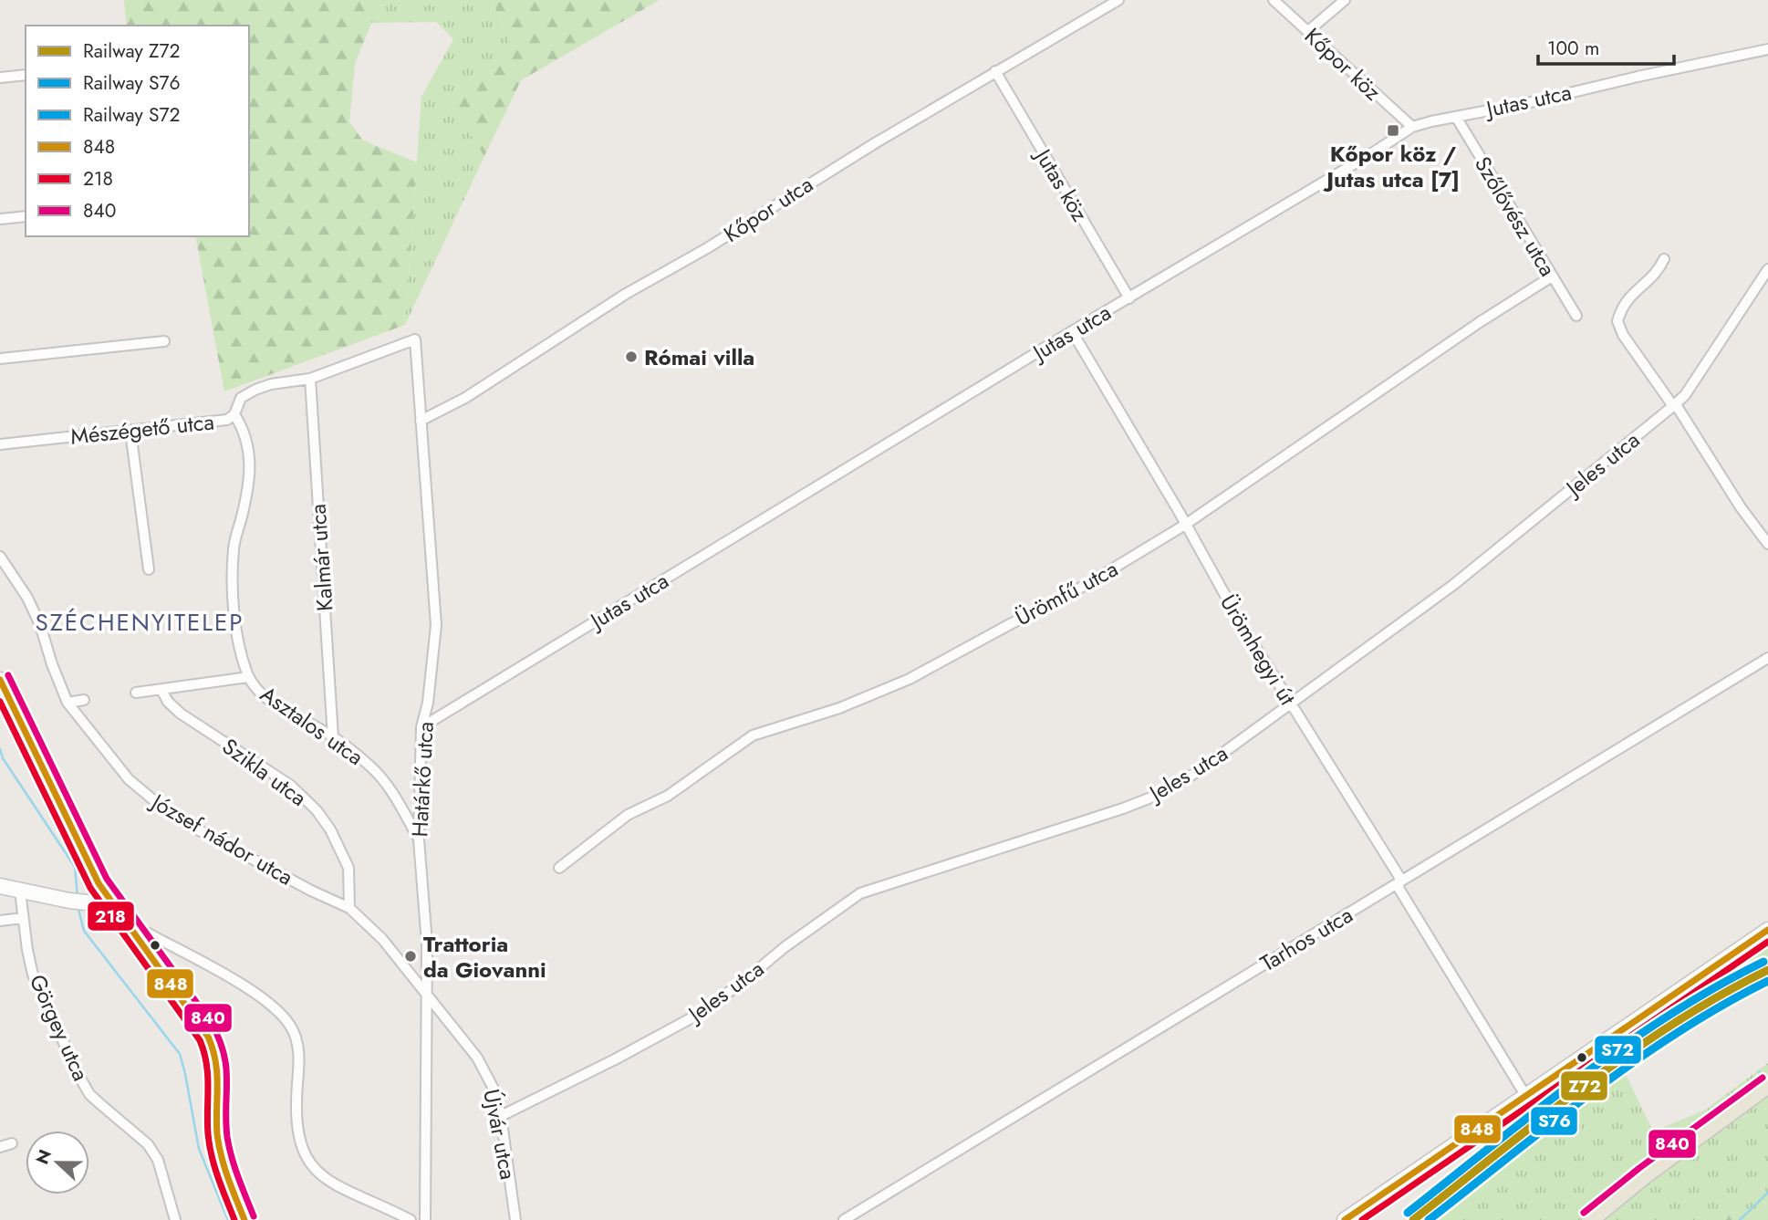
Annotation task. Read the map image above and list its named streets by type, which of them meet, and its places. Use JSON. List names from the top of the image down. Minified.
{"streets":{"street":["Kőpor köz","Jutas utca","Jutas köz","Kőpor utca","Szőlővész utca","Mészégető utca","Jeles utca","Kalmár utca","Ürömfű utca","Ürömhegyi út","Asztalos utca","Szikla utca","Határkő utca","József nádor utca","Tarhos utca","Görgey utca","Újvár utca"]},"crossings":[["Kőpor köz","Jutas utca"],["Jutas utca","Jutas köz"],["Jutas utca","Szőlővész utca"],["Jutas utca","Ürömhegyi út"],["Jutas utca","Határkő utca"],["Jutas köz","Kőpor utca"],["Kőpor utca","Határkő utca"],["Szőlővész utca","Ürömfű utca"],["Mészégető utca","Kalmár utca"],["Mészégető utca","Asztalos utca"],["Mészégető utca","Határkő utca"],["Jeles utca","Ürömhegyi út"],["Jeles utca","Újvár utca"],["Kalmár utca","Asztalos utca"],["Ürömfű utca","Ürömhegyi út"],["Ürömhegyi út","Tarhos utca"],["Asztalos utca","Határkő utca"],["Szikla utca","József nádor utca"],["Határkő utca","József nádor utca"],["Határkő utca","Újvár utca"],["József nádor utca","Újvár utca"]],"districts":["SZÉCHENYITELEP"],"places":{"transit":["Kőpor köz / Jutas utca [7]"],"other":["Római villa","Trattoria da Giovanni"]},"lines":["transit line 840","transit line 848","transit line 218","rail line S72","rail line Z72","rail line S76"],"legend":["Railway Z72","Railway S76","Railway S72","848","218","840"],"scale_bar":"100 m","north":"left"}
